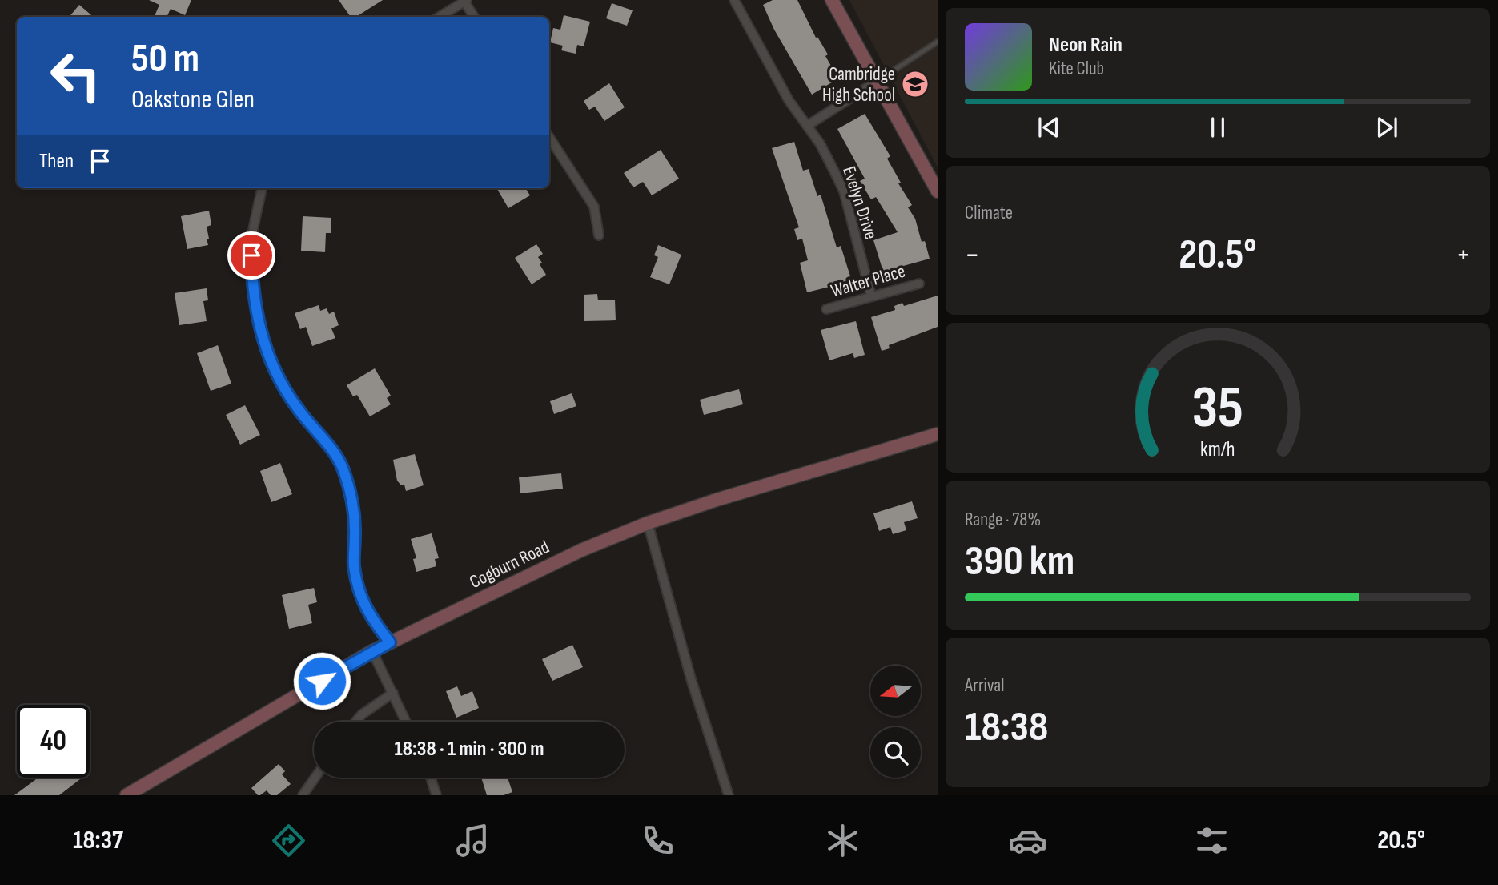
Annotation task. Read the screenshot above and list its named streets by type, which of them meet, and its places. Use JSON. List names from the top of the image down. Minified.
{"streets":{"street":["Evelyn Drive","Walter Place","Cogburn Road"]},"crossings":[["Evelyn Drive","Walter Place"]],"places":{"school or university":["Cambridge High School"]},"north":"left","page":{"turn":["50 m","Oakstone Glen"],"song":["Neon Rain","Kite Club"],"then":"Then","tile":["Climate",["Range · 78%","390 km"],["Arrival","18:38"]],"heat":["−","20.5°","+"],"limit":"40","trip":"18:38 · 1 min · 300 m","tabs":["18:37","20.5°"],"gauge":["35","km/h"]}}
